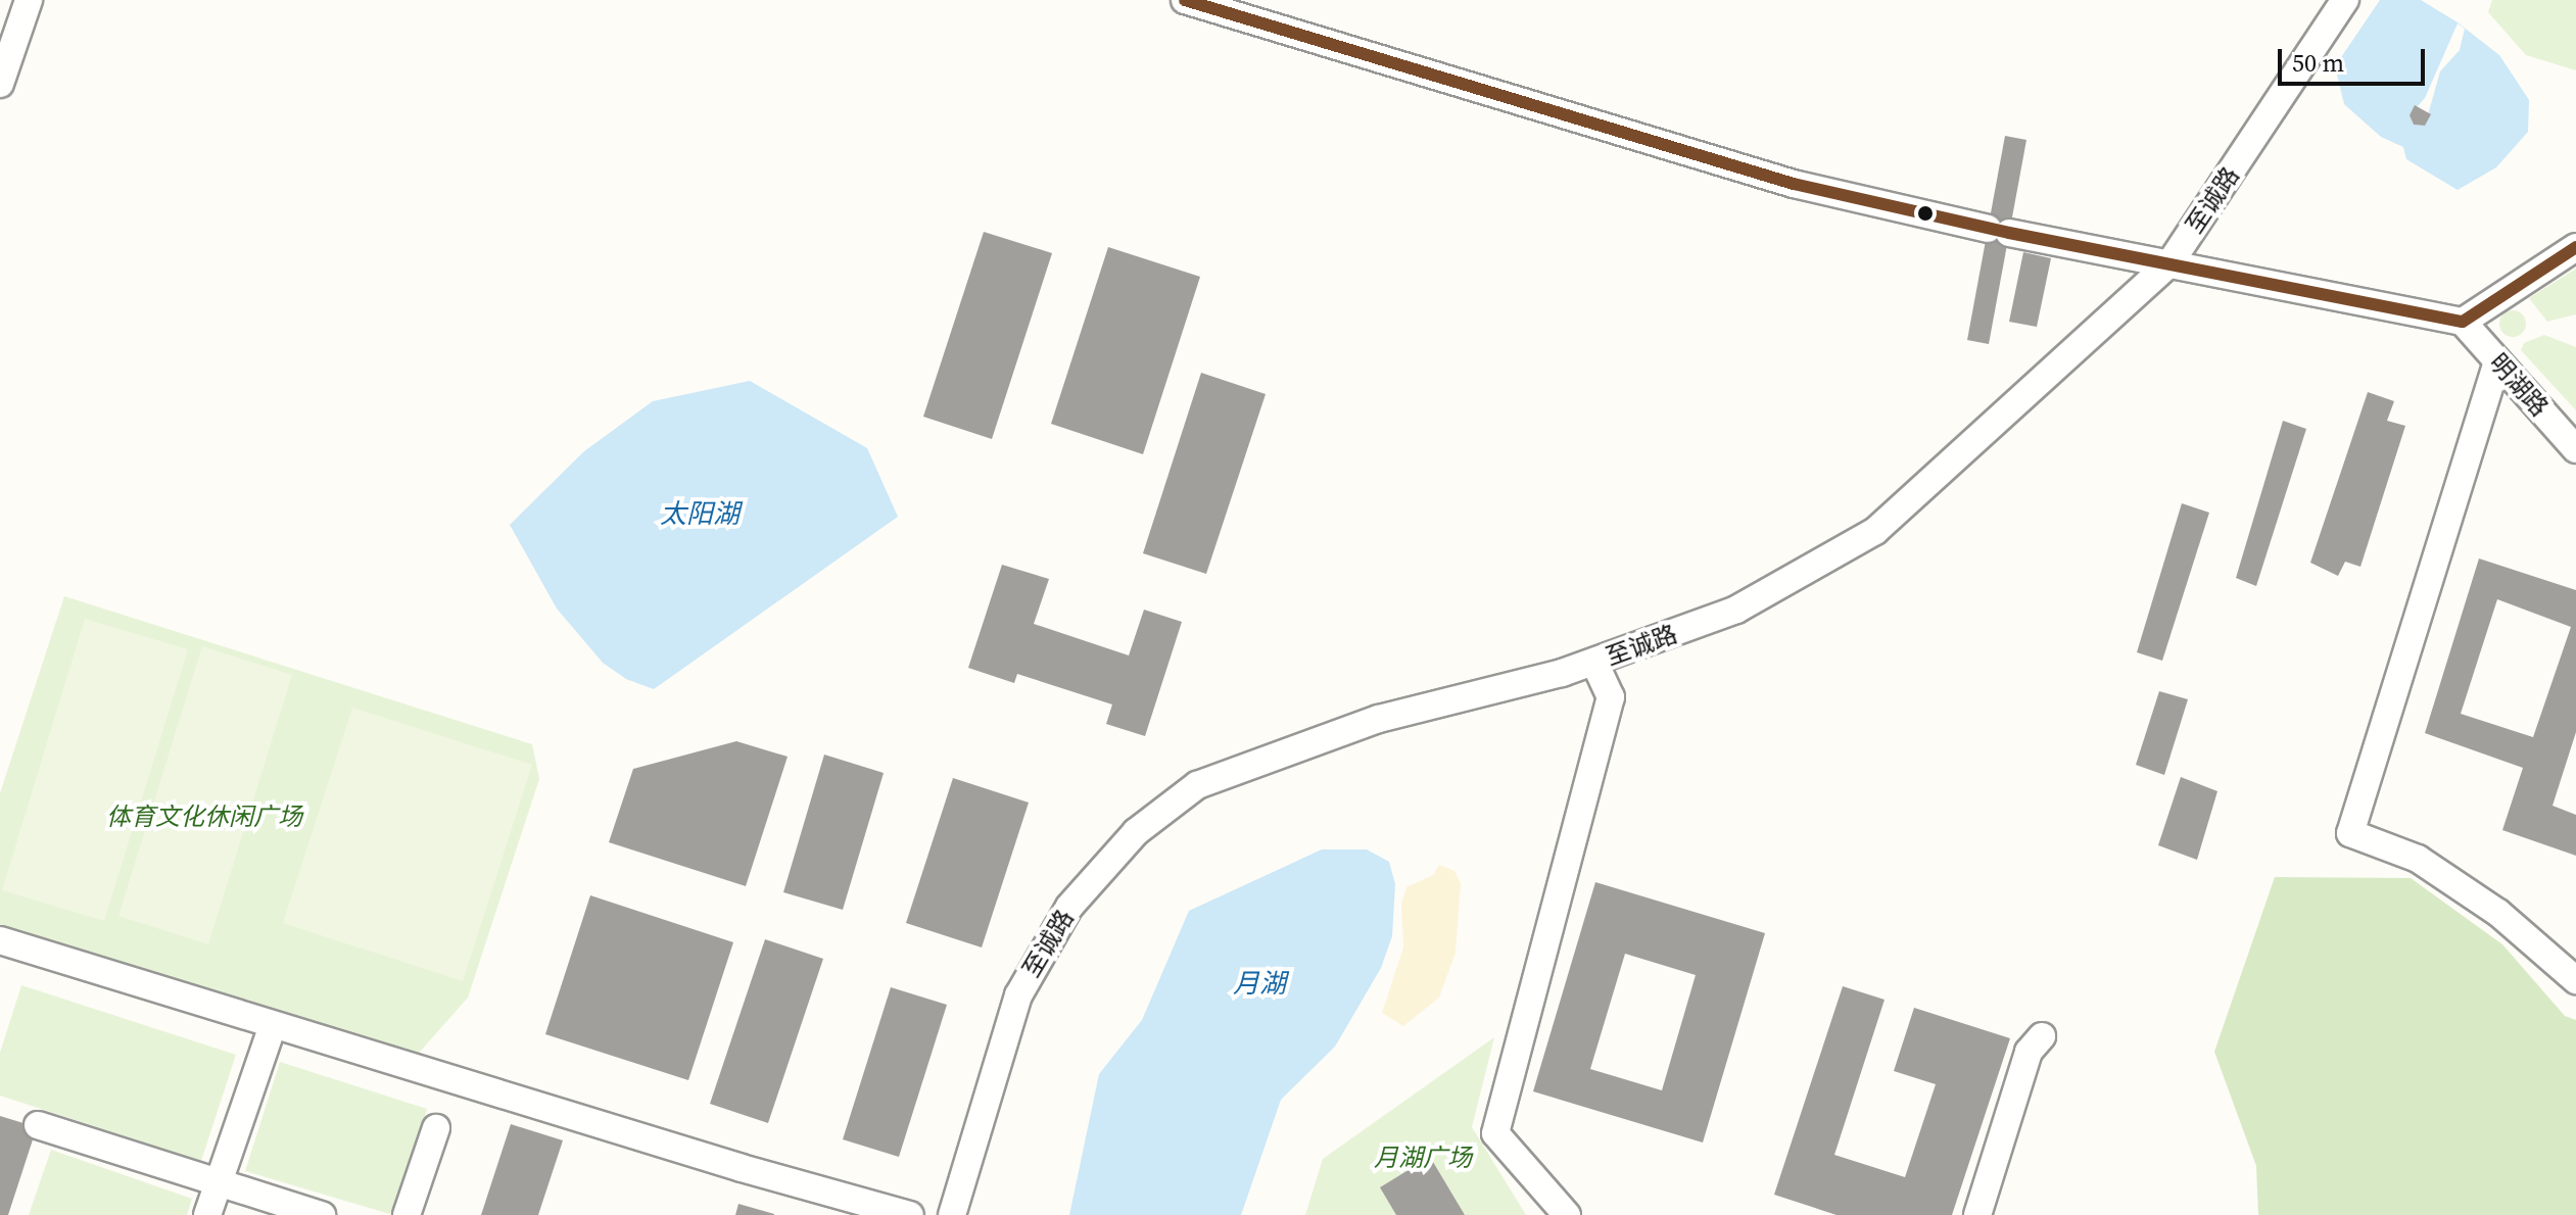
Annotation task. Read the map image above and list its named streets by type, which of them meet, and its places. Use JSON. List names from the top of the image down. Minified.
{"streets":{"street":["至诚路","明湖路"]},"water":["太阳湖","月湖"],"parks":["体育文化休闲广场","月湖广场"],"scale_bar":"50 m"}
